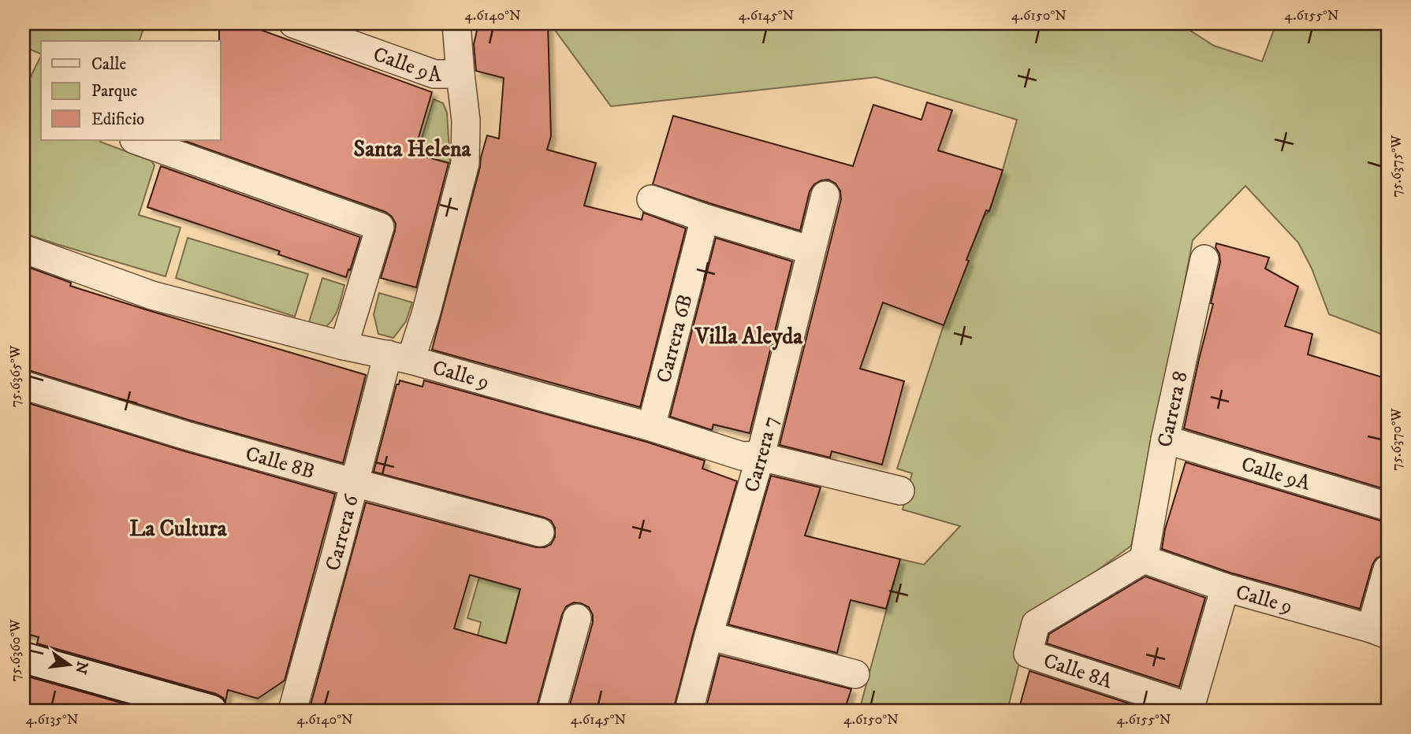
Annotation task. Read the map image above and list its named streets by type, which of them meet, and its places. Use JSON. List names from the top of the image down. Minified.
{"streets":{"street":["Calle 9A","Carrera 6B","Calle 9","Carrera 8","Carrera 7","Calle 8B","Carrera 6","Calle 8A"]},"crossings":[["Calle 9A","Carrera 8"],["Calle 9A","Carrera 6"],["Carrera 6B","Calle 9"],["Calle 9","Carrera 8"],["Calle 9","Carrera 7"],["Calle 9","Carrera 6"],["Calle 9","Calle 8A"],["Carrera 8","Calle 8A"],["Calle 8B","Carrera 6"]],"districts":["Santa Helena","Villa Aleyda","La Cultura"],"legend":["Calle","Parque","Edificio"],"north":"right","coordinates":["4.6140°N","4.6145°N","4.6150°N","4.6155°N","75.6375°W","75.6365°W","75.6370°W","75.6360°W","4.6135°N"]}
